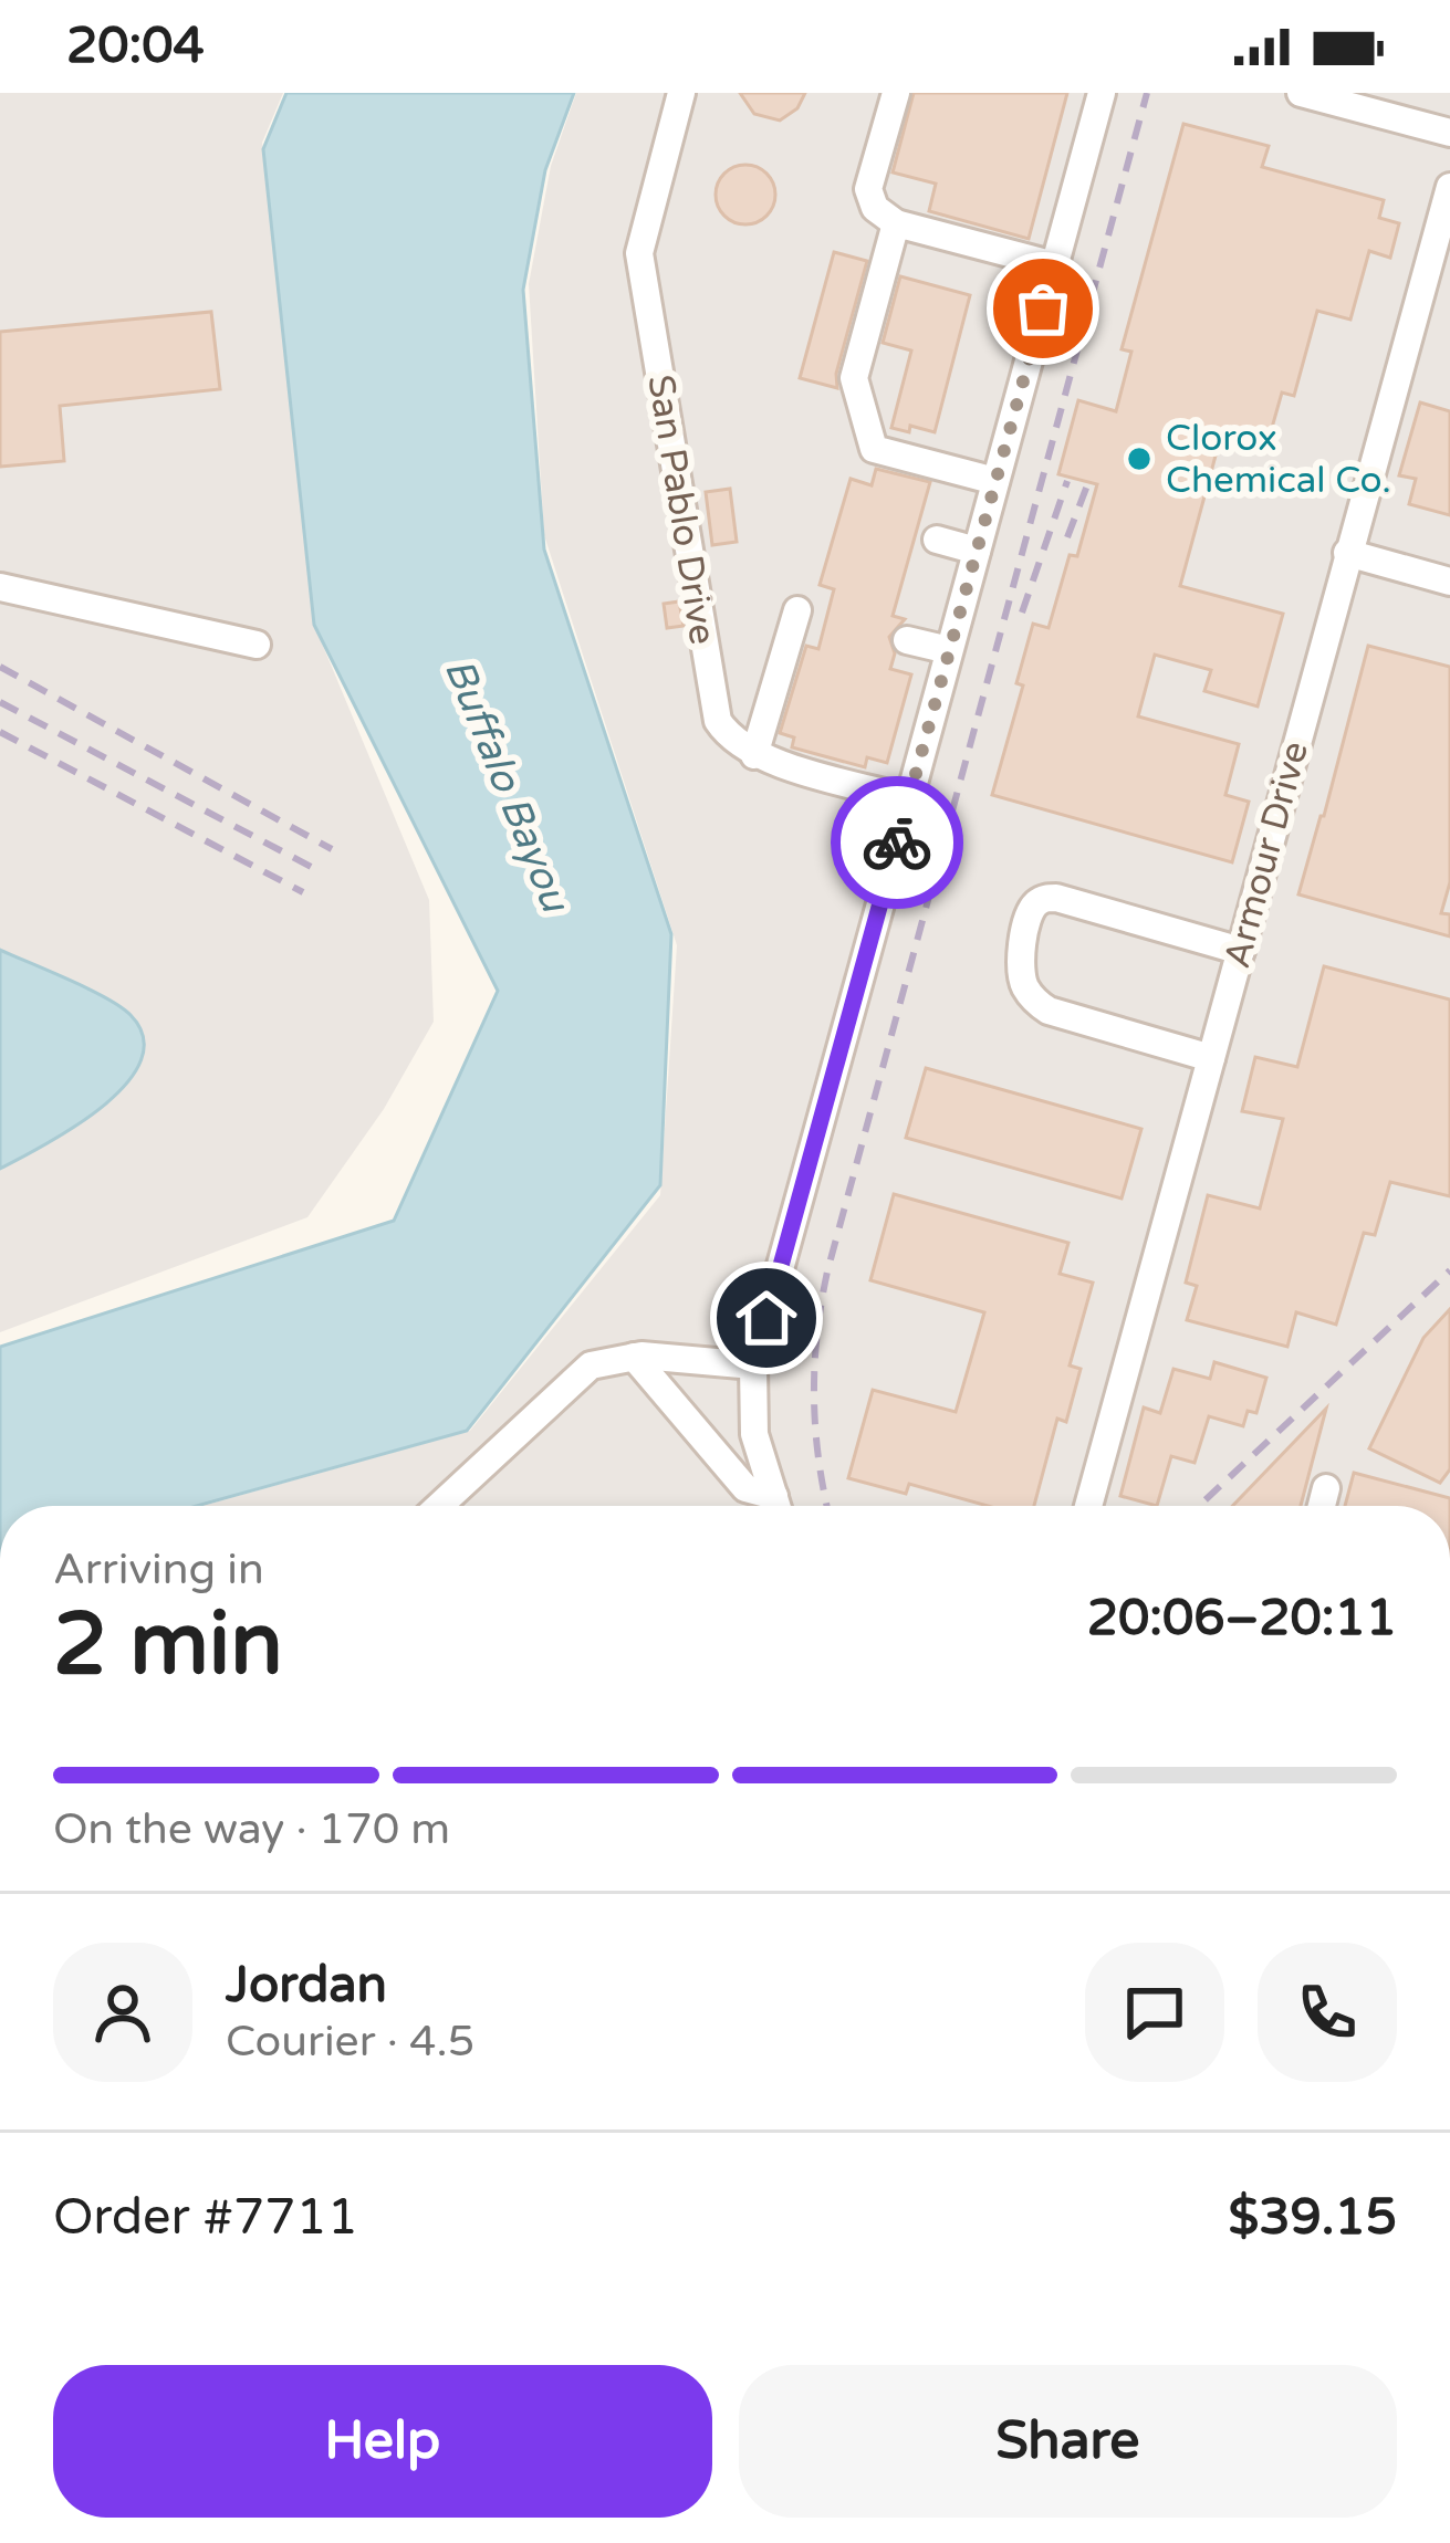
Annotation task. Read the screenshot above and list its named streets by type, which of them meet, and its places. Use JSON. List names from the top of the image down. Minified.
{"streets":{"street":["San Pablo Drive","Armour Drive"]},"water":["Buffalo Bayou"],"places":["Clorox Chemical Co."],"page":{"status":"20:04","heading":["2 min","Arriving in","20:06–20:11"],"panel":["Jordan","Courier · 4.5","Order #7711","$39.15"],"bar":"On the way · 170 m","buttons":["Help","Share"]}}
